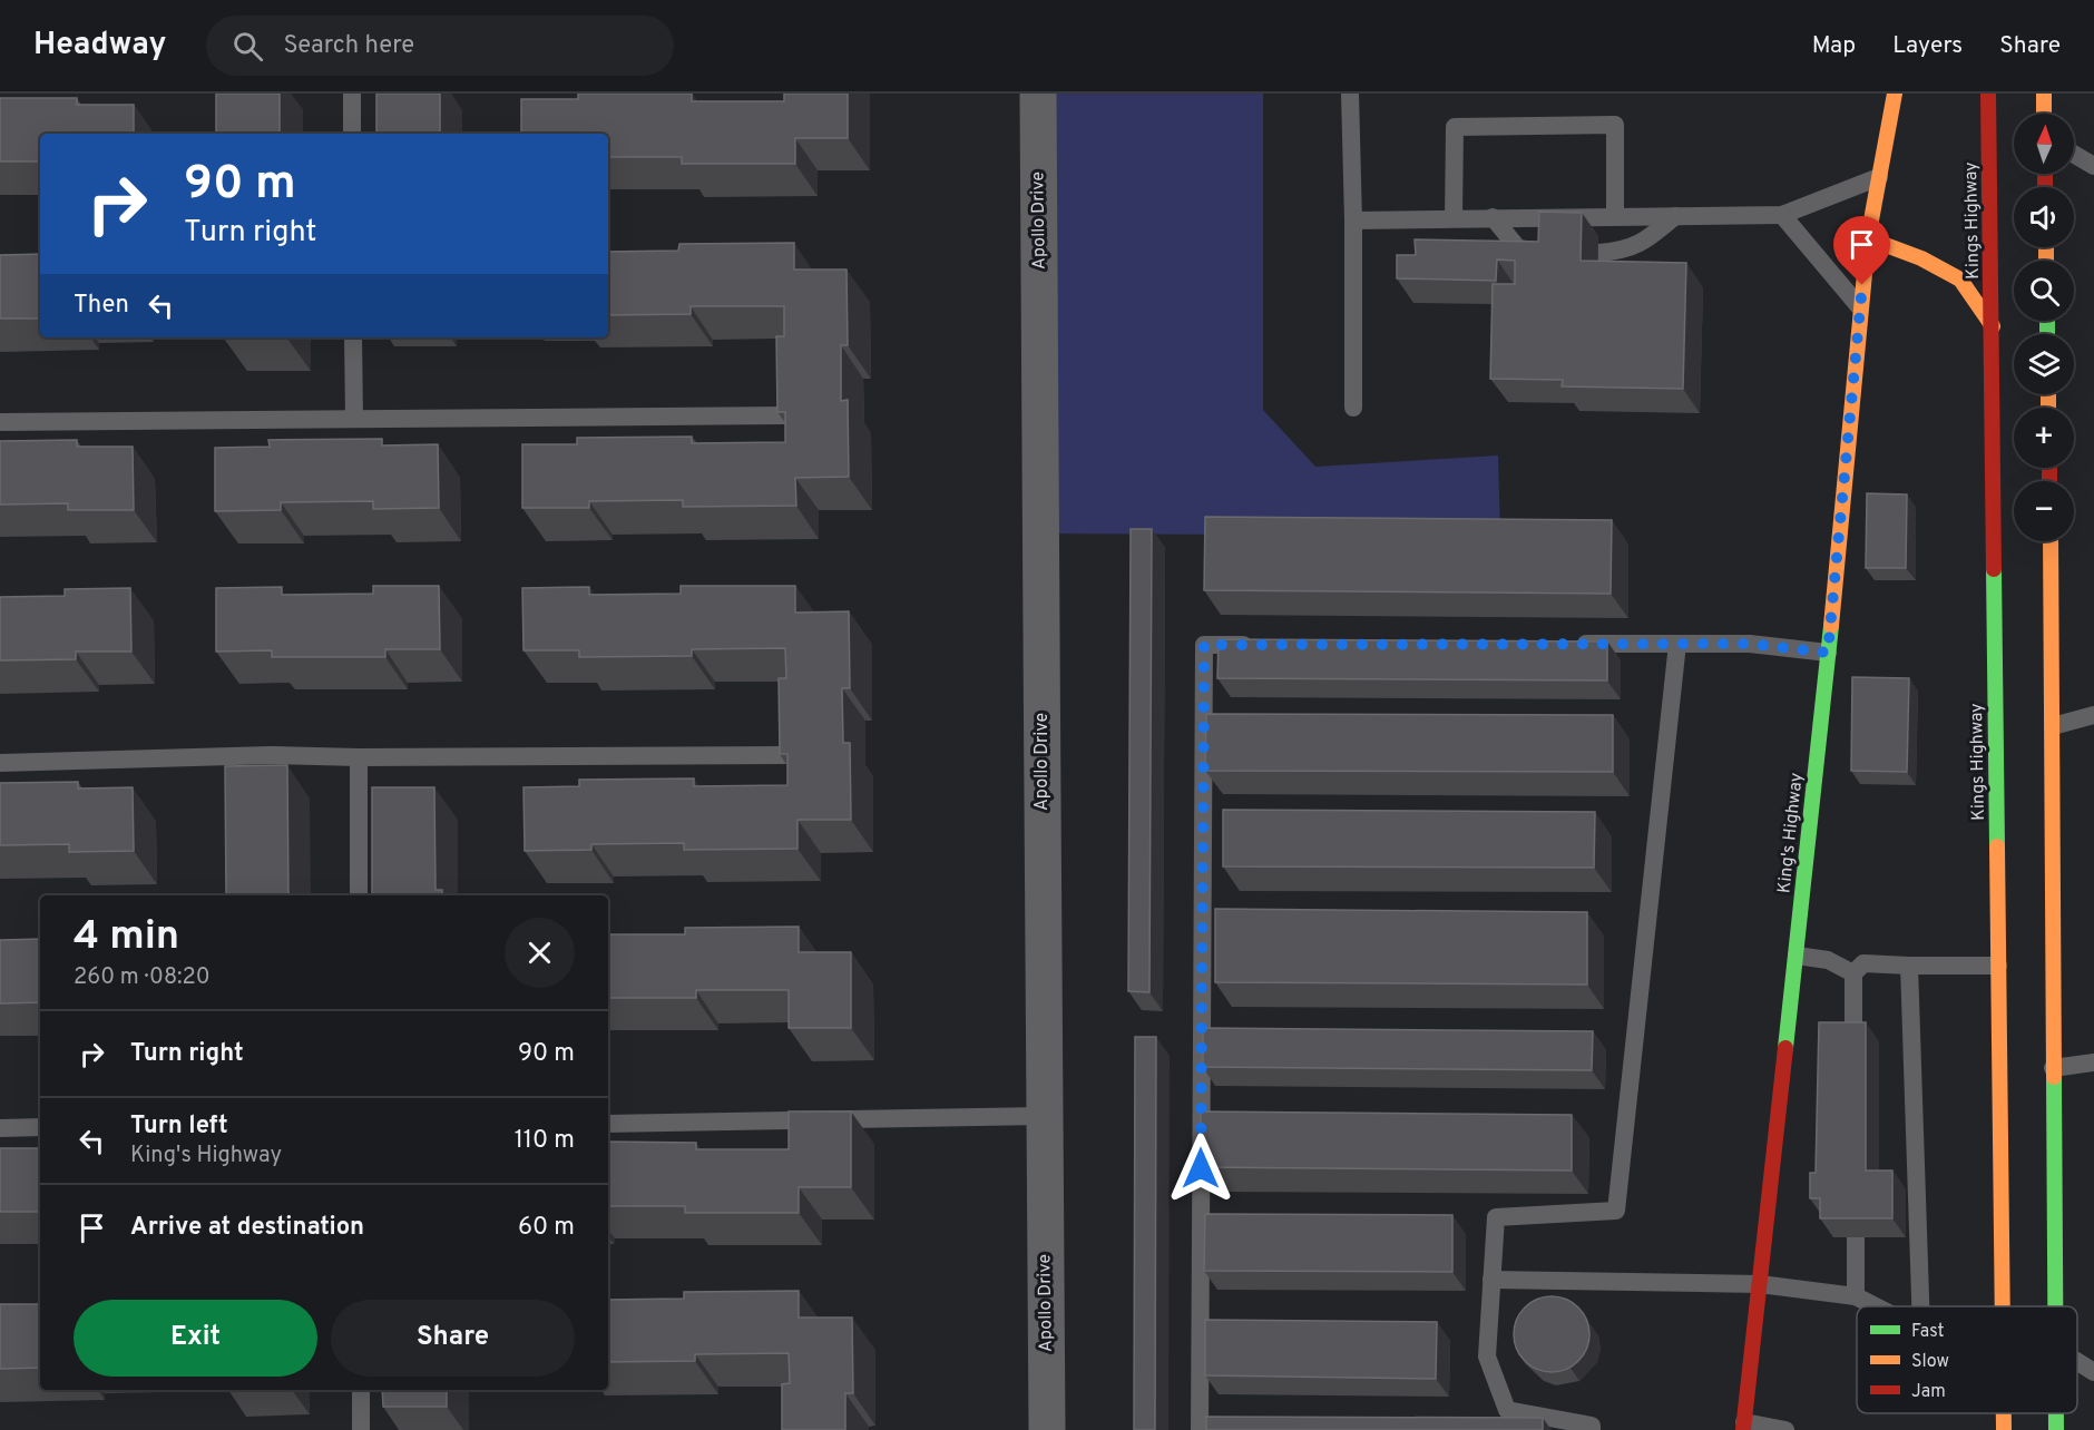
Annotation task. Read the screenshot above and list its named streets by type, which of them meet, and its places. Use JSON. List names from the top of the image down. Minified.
{"streets":{"main road":["Kings Highway","King's Highway"],"street":["Apollo Drive"]},"legend":["Fast","Slow","Jam"],"north":"top","page":{"header":"Headway","search":"Search here","nav":["Map","Layers","Share"],"map_buttons":["+","−"],"turn":["90 m","Turn right"],"then":"Then","heading":["4 min","260 m · 08:20"],"list":[{"name":"Turn right","value":"90 m"},{"name":"Turn left","note":"King's Highway","value":"110 m"},{"name":"Arrive at destination","value":"60 m"}],"buttons":["Exit","Share"]}}
